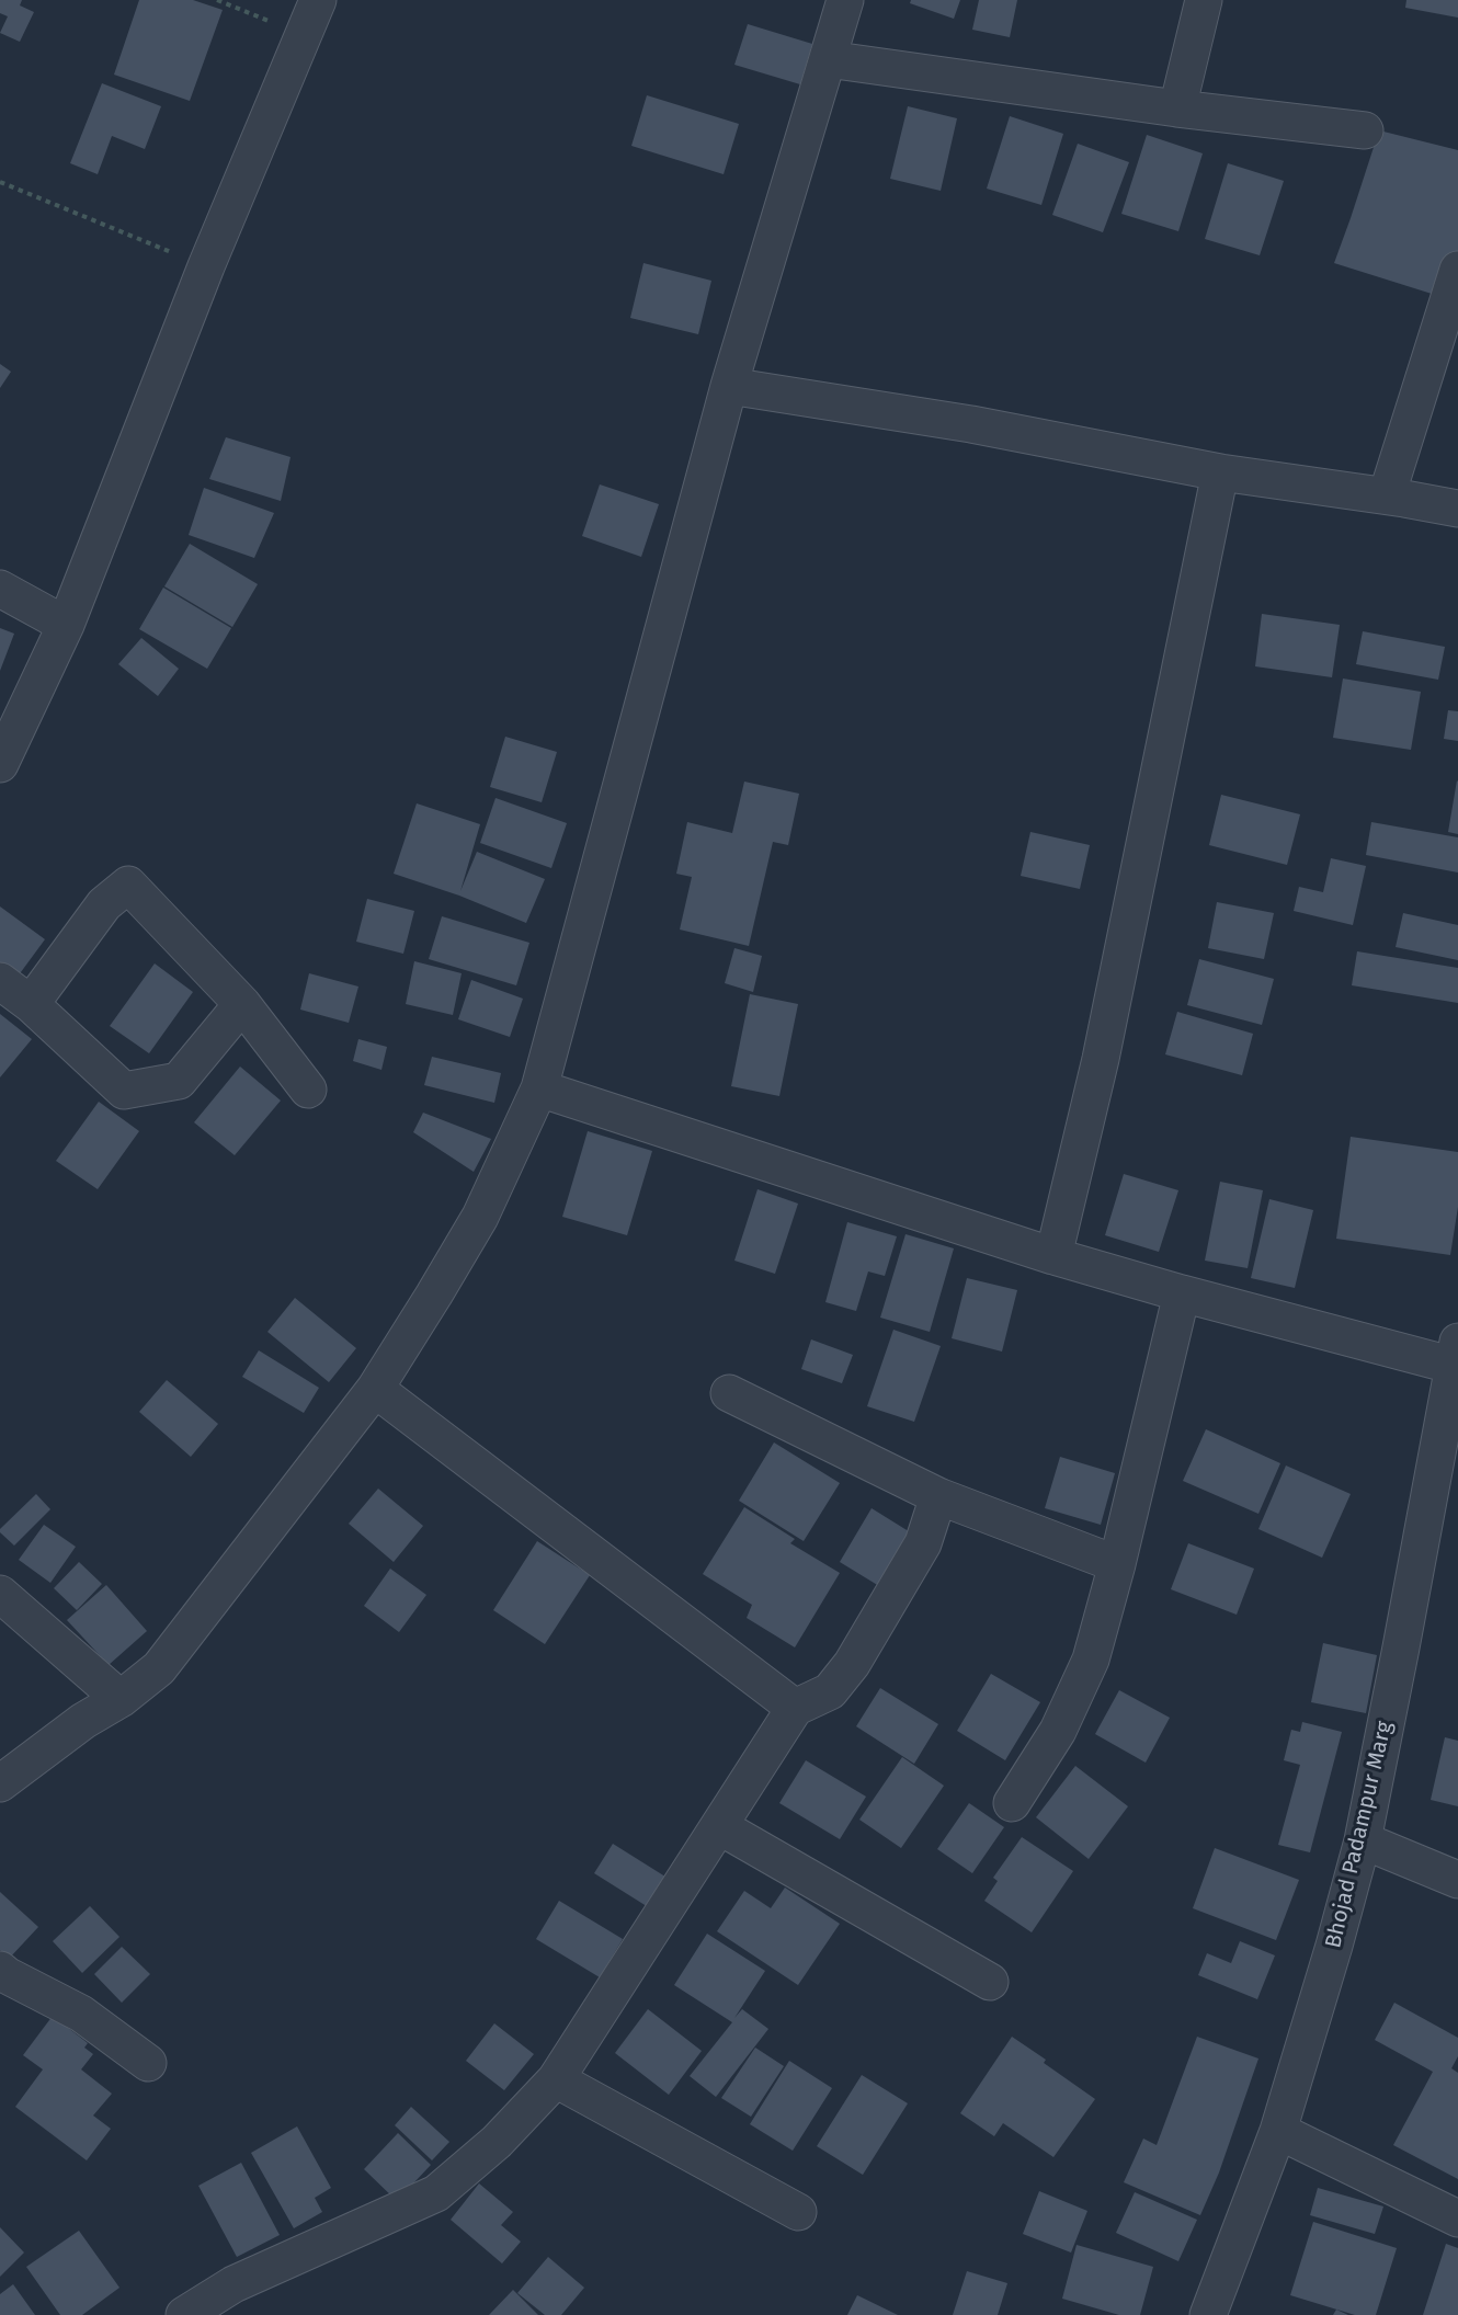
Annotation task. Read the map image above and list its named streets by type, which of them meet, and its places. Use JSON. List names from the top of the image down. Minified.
{"streets":{"street":["Bhojad Padampur Marg"]}}
